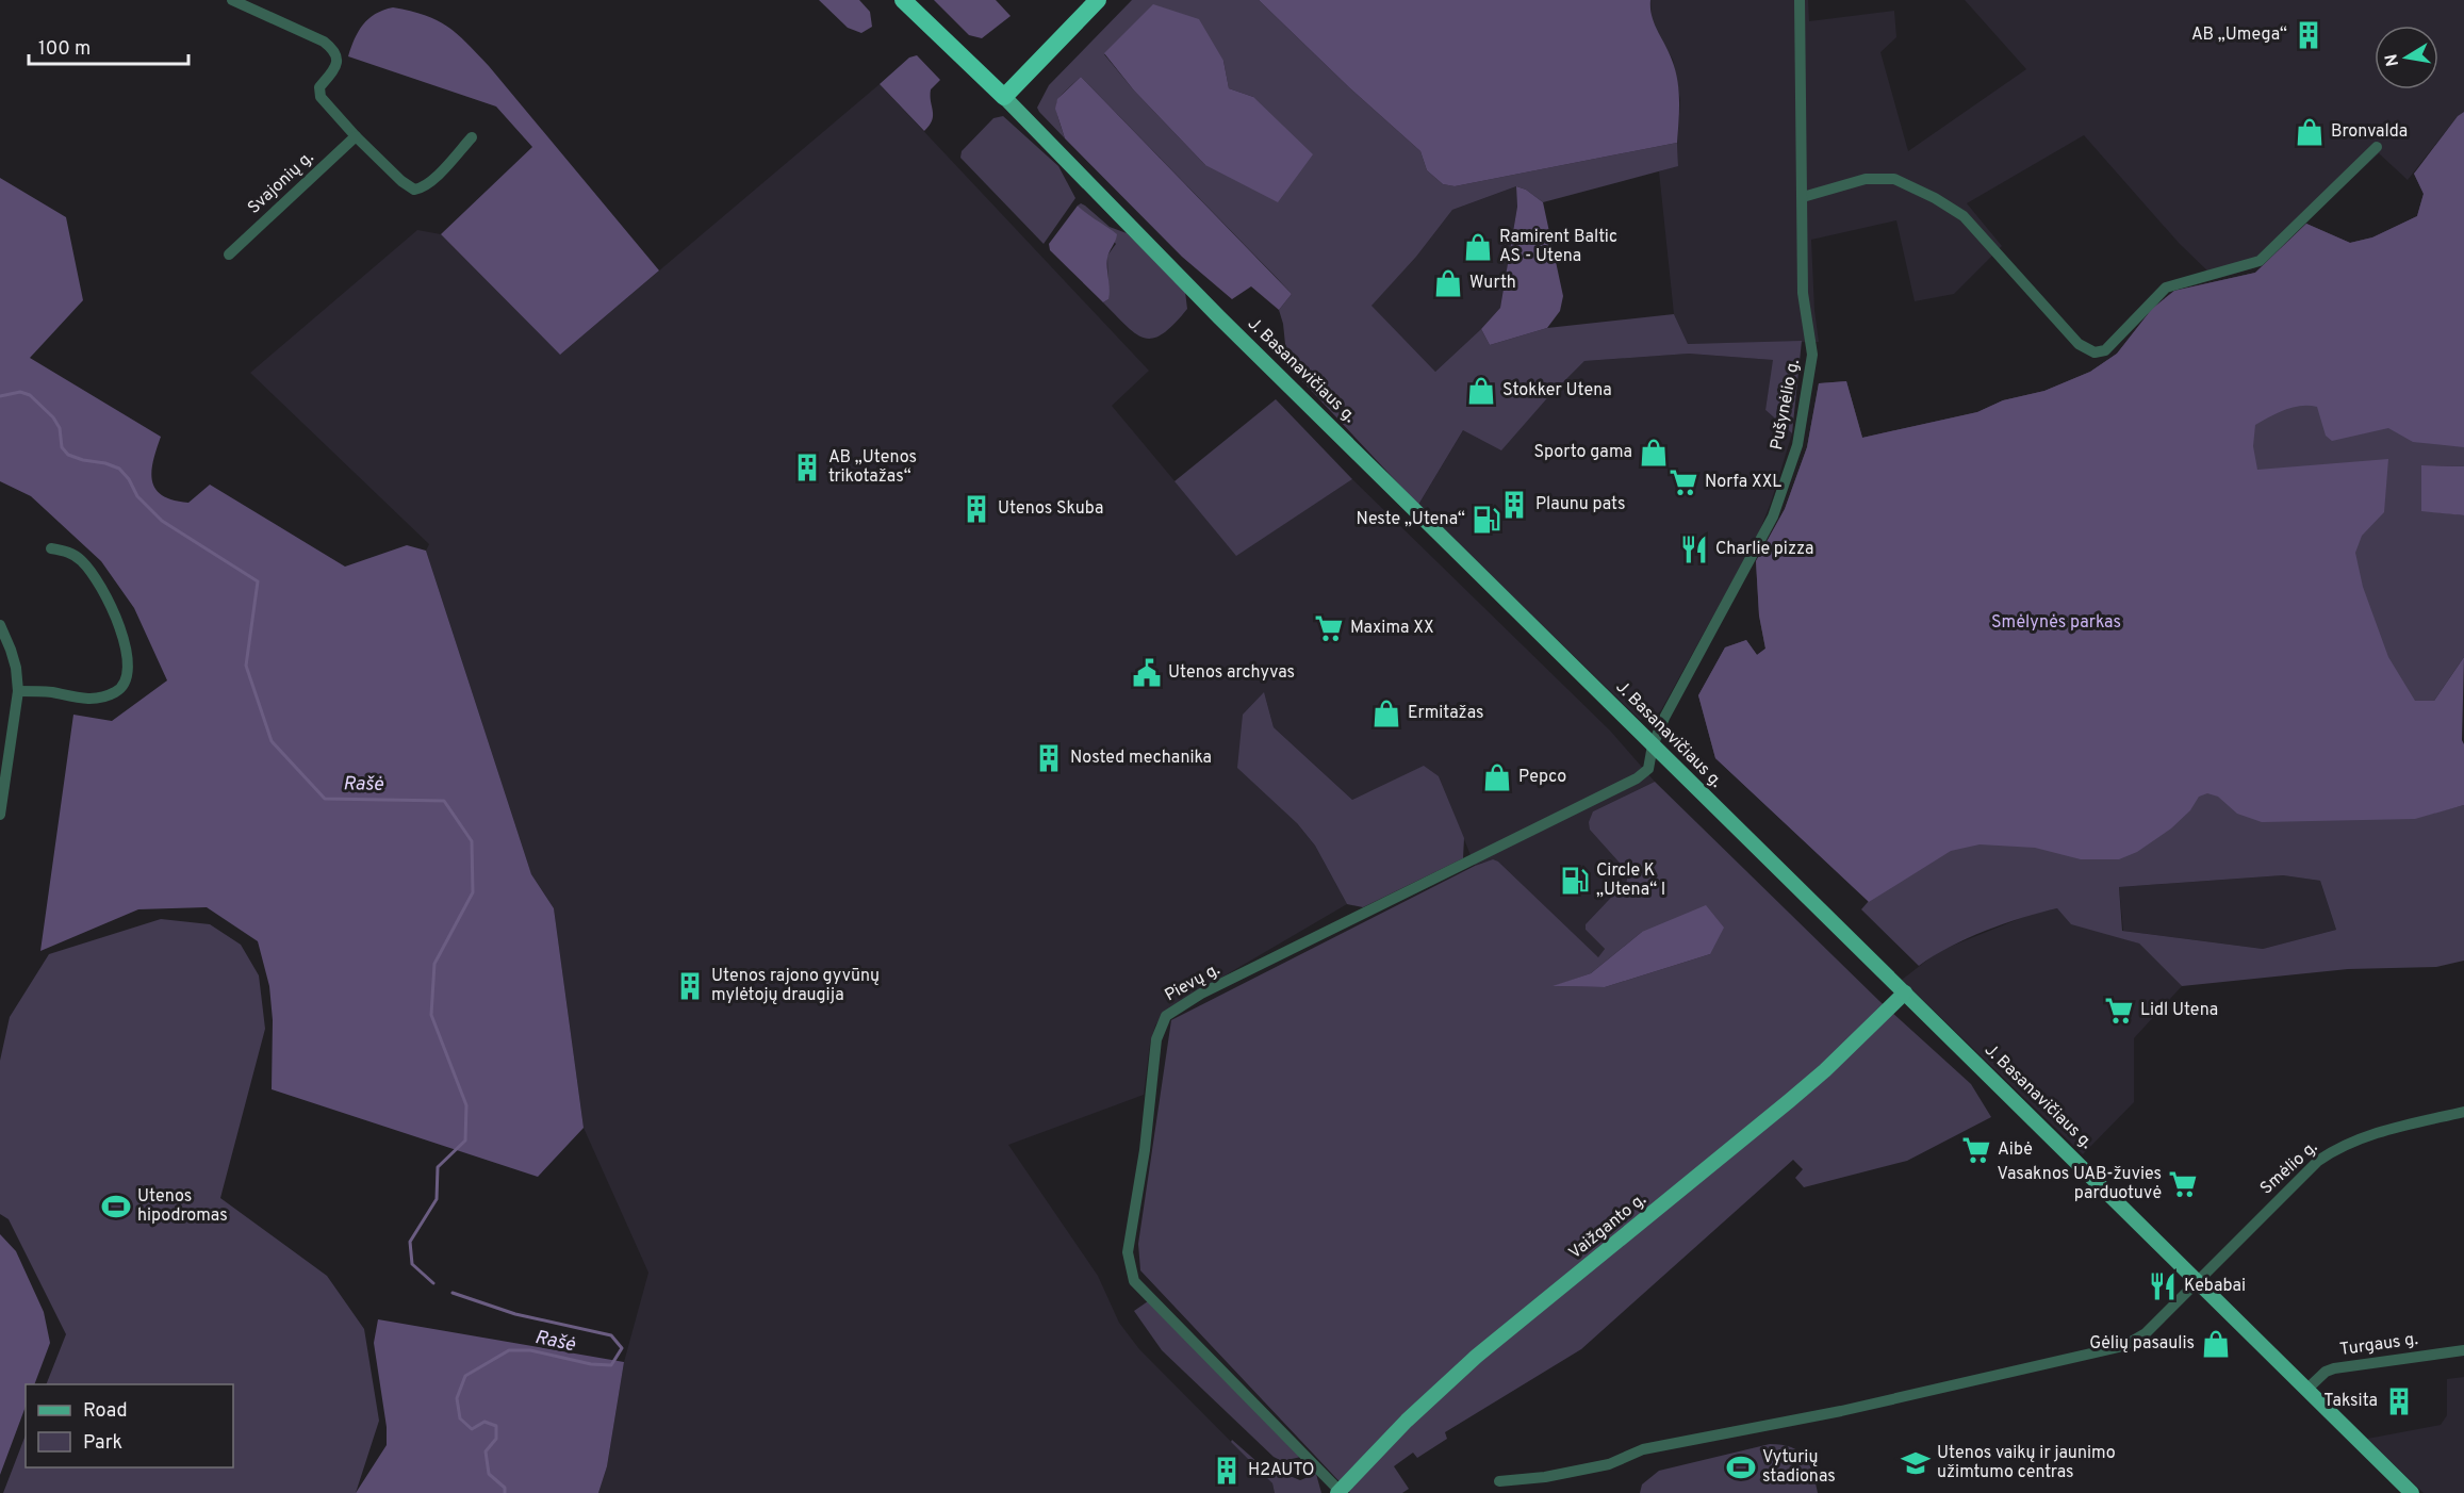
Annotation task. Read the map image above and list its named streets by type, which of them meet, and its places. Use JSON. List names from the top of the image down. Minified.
{"streets":{"highway":["J. Basanavičiaus g."],"main road":["Vaižganto g."],"street":["Svajonių g.","Pušynėlio g.","Pievų g.","Smėlio g.","Turgaus g."]},"crossings":[["J. Basanavičiaus g.","Pušynėlio g."],["J. Basanavičiaus g.","Pievų g."],["J. Basanavičiaus g.","Smėlio g."],["J. Basanavičiaus g.","Vaižganto g."],["J. Basanavičiaus g.","Turgaus g."],["Pušynėlio g.","Pievų g."],["Pievų g.","Vaižganto g."]],"water":["Rašė"],"parks":["Smėlynės parkas"],"places":{"building":["AB „Umega“","AB „Utenos trikotažas“","Plaunu pats","Utenos Skuba","Nosted mechanika","Utenos rajono gyvūnų mylėtojų draugija","Taksita","H2AUTO"],"shop":["Bronvalda","Ramirent Baltic AS - Utena","Wurth","Stokker Utena","Sporto gama","Ermitažas","Pepco","Gėlių pasaulis"],"supermarket":["Norfa XXL","Maxima XX","Lidl Utena","Aibė","Vasaknos UAB-žuvies parduotuvė"],"fuel station":["Neste „Utena“","Circle K „Utena“ I"],"restaurant":["Charlie pizza","Kebabai"],"public building":["Utenos archyvas"],"sports":["Utenos hipodromas","Vyturių stadionas"],"school or university":["Utenos vaikų ir jaunimo užimtumo centras"]},"legend":["Road","Park"],"scale_bar":"100 m","north":"left"}
